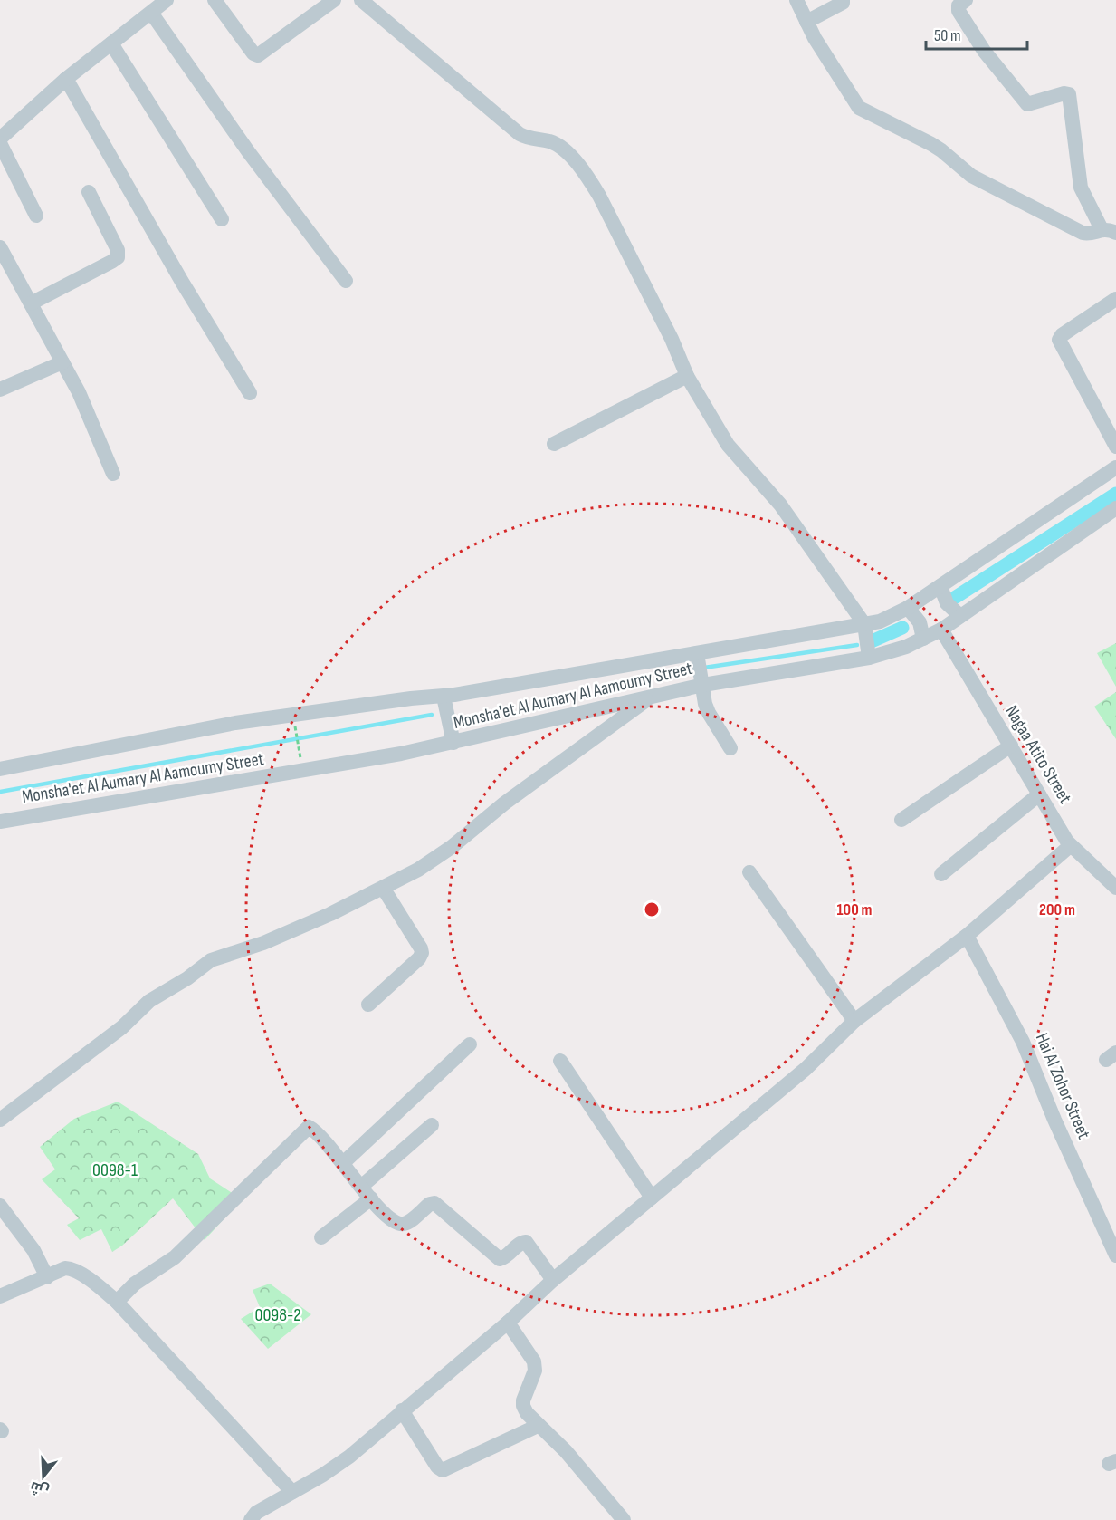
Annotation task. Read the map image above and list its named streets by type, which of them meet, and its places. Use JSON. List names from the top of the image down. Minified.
{"streets":{"street":["Monsha'et Al Aumary Al Aamoumy Street","Nagaa Atito Street","Hai Al Zohor Street"]},"crossings":[["Monsha'et Al Aumary Al Aamoumy Street","Nagaa Atito Street"]],"parks":["0098-1","0098-2"],"scale_bar":"50 m","north":"bottom","rings":["100 m","200 m"]}
